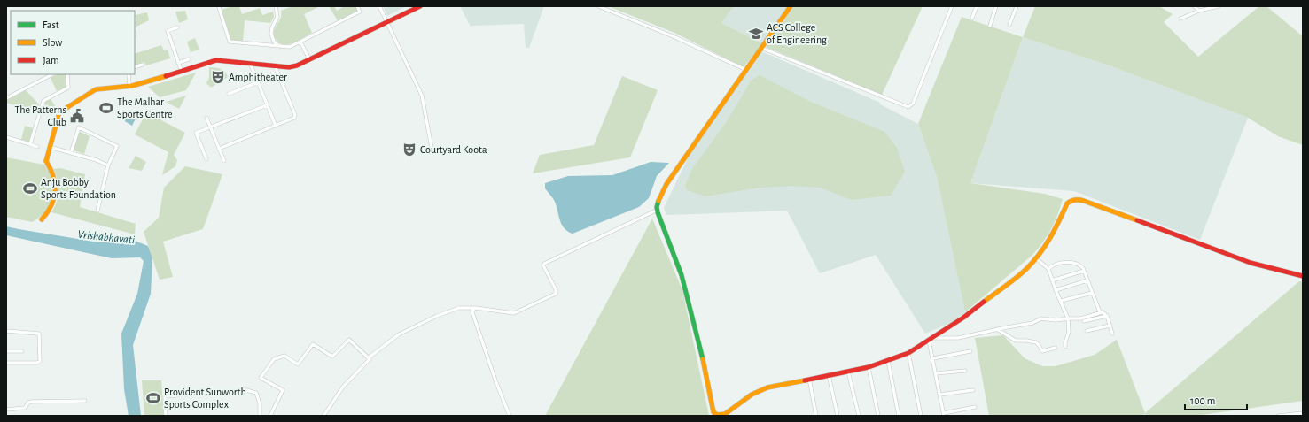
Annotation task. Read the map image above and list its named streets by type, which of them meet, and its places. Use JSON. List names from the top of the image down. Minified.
{"water":["Vrishabhavati"],"places":{"school or university":["ACS College of Engineering"],"theatre":["Amphitheater","Courtyard Koota"],"sports":["The Malhar Sports Centre","Anju Bobby Sports Foundation","Provident Sunworth Sports Complex"],"public building":["The Patterns Club"]},"legend":["Fast","Slow","Jam"],"scale_bar":"100 m"}
